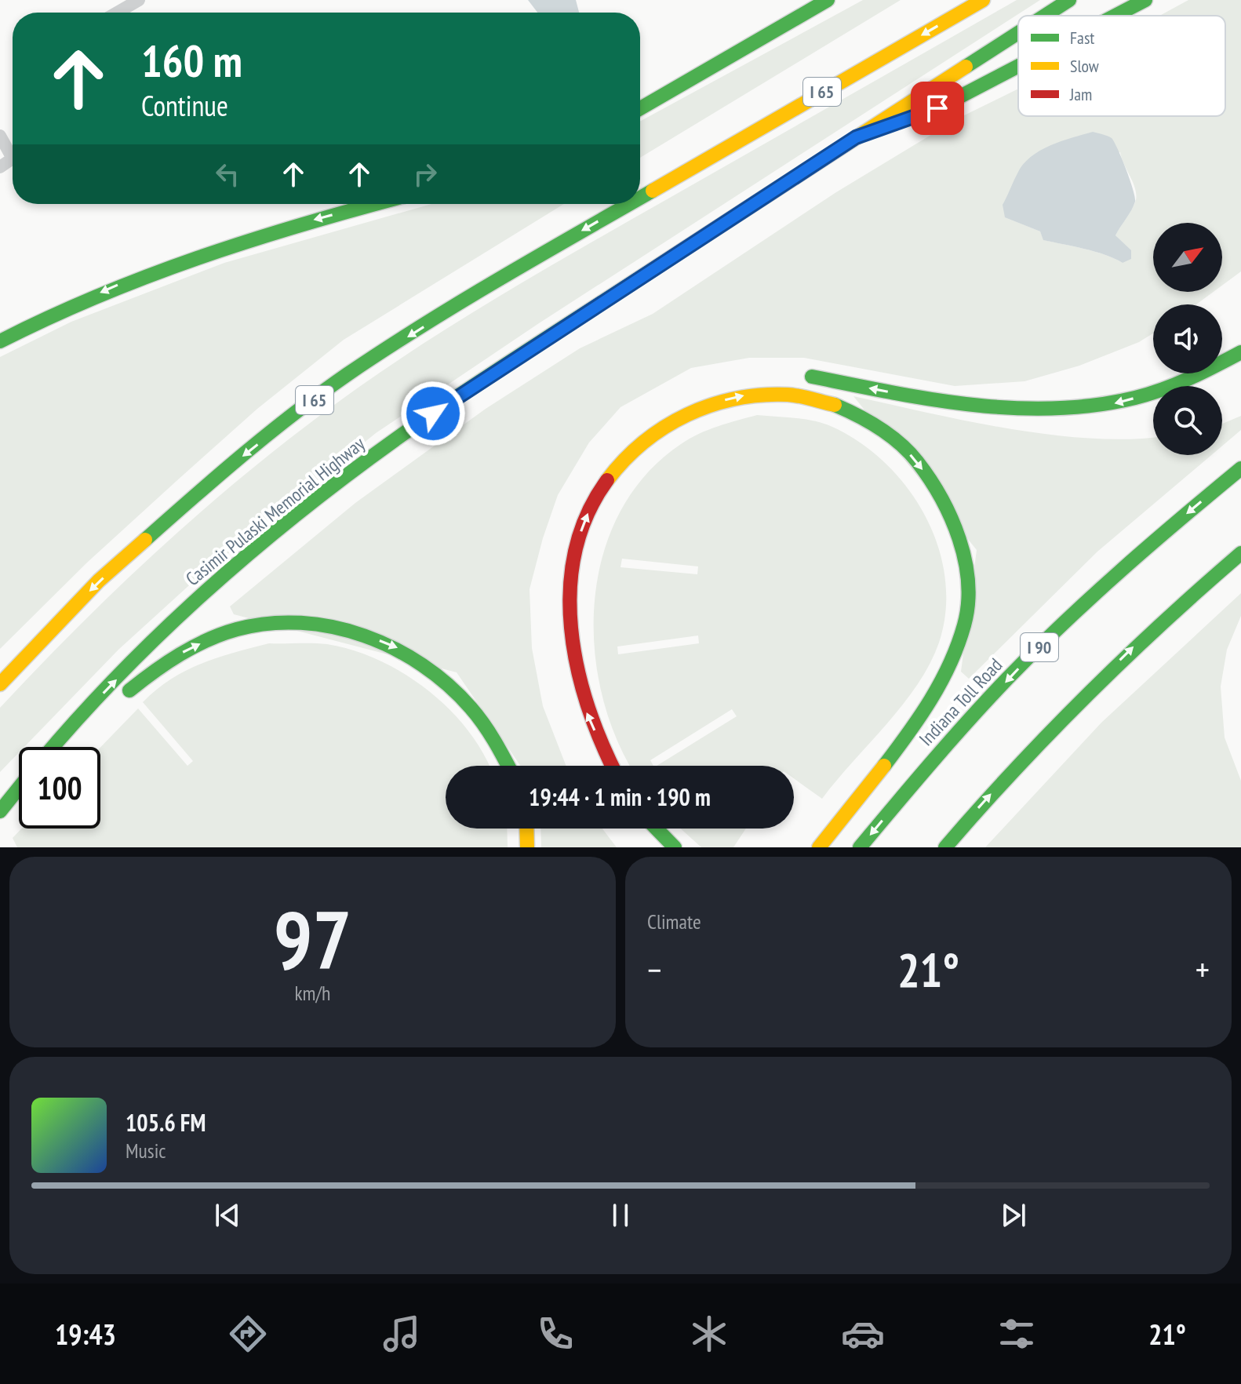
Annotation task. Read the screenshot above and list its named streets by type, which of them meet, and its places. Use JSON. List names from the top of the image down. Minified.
{"streets":{"highway":["I 65","Casimir Pulaski Memorial Highway","I 90","Indiana Toll Road"]},"legend":["Fast","Slow","Jam"],"north":"top right","page":{"turn":["160 m","Continue"],"limit":"100","trip":"19:44 · 1 min · 190 m","tile":[["97","km/h"],"Climate"],"heat":["−","21°","+"],"song":["105.6 FM","Music"],"tabs":["19:43","21°"]}}
